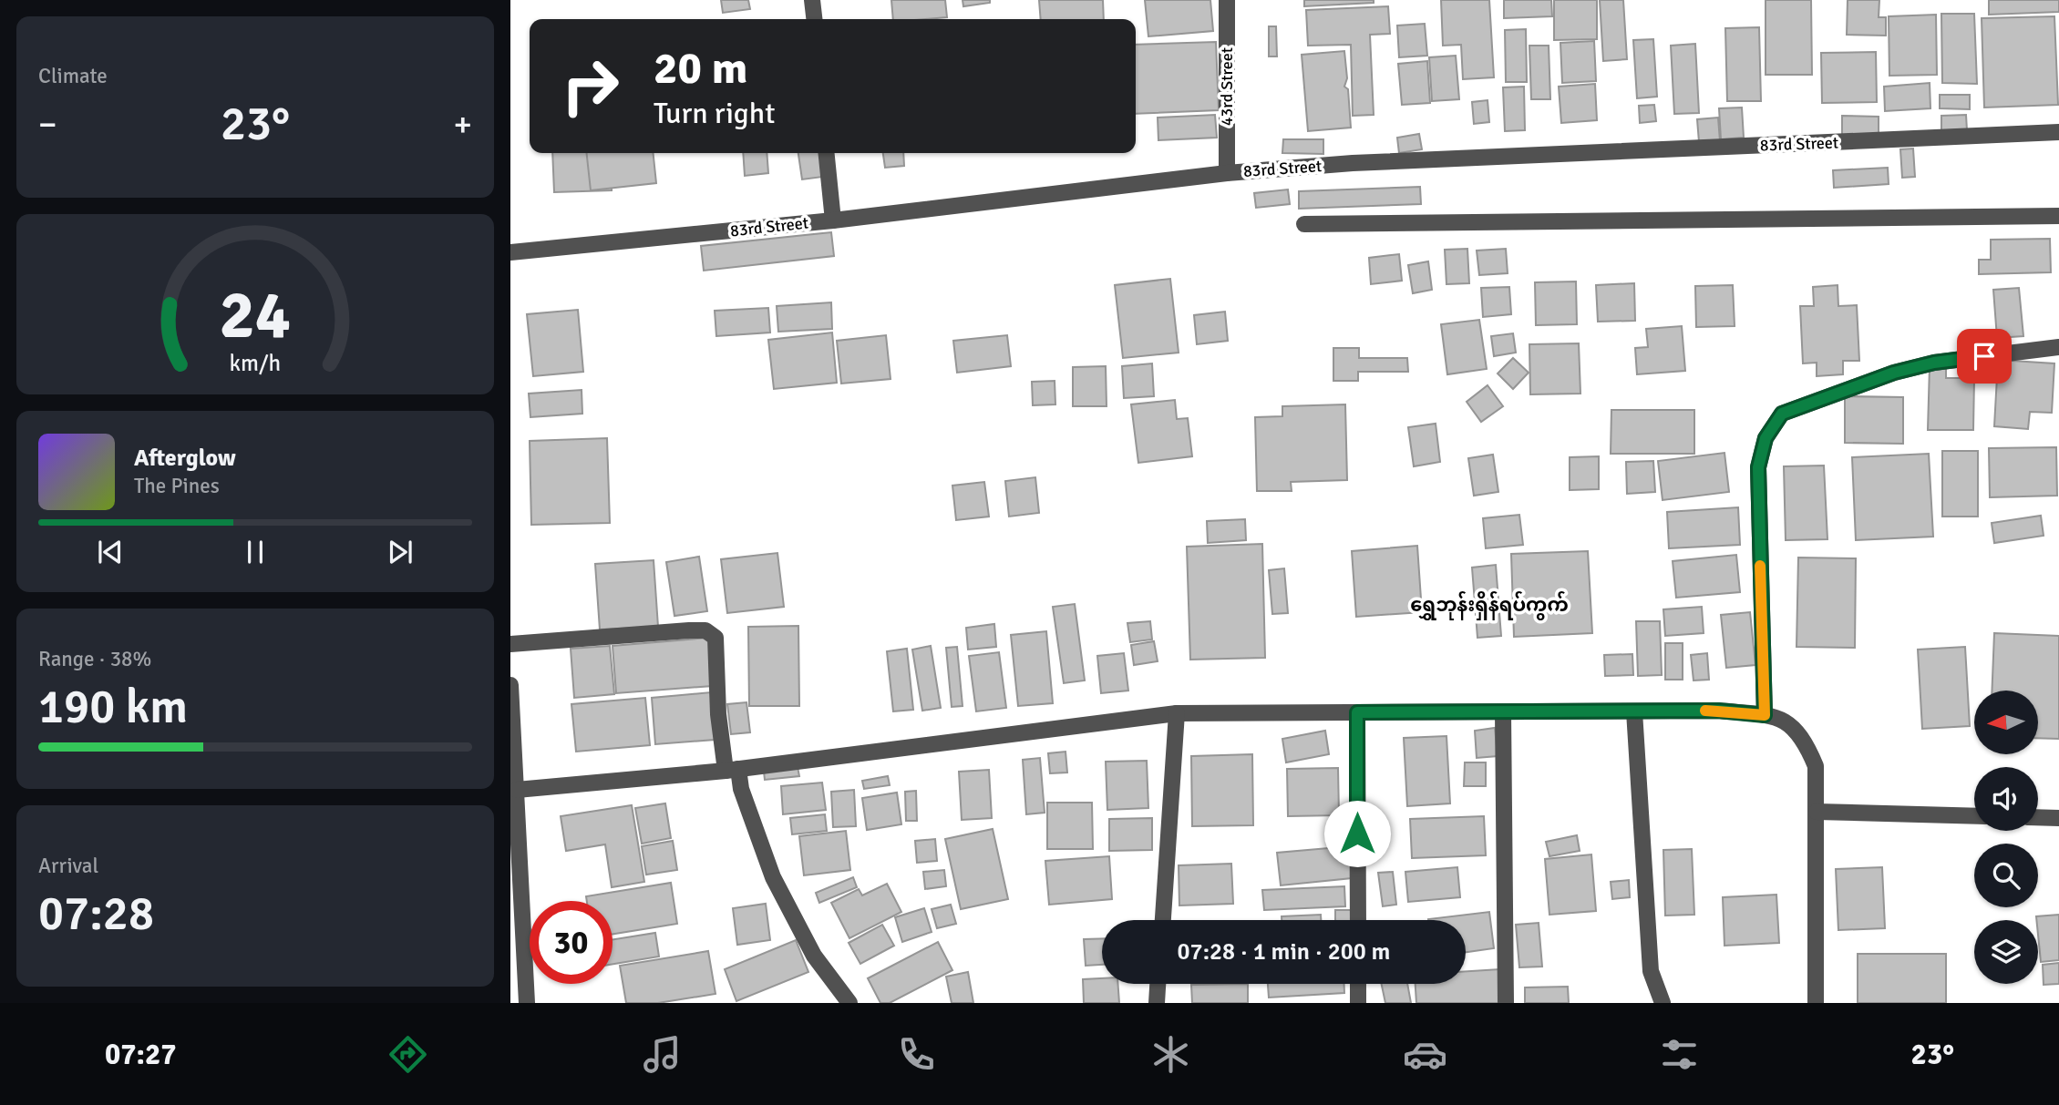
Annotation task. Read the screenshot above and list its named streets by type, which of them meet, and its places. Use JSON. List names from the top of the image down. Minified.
{"streets":{"street":["43rd Street","83rd Street"]},"crossings":[["43rd Street","83rd Street"]],"districts":["ရွှေဘုန်းရှိန်ရပ်ကွက်"],"north":"left","page":{"tile":["Climate",["Range · 38%","190 km"],["Arrival","07:28"]],"turn":["20 m","Turn right"],"heat":["−","23°","+"],"song":["Afterglow","The Pines"],"limit":"30","trip":"07:28 · 1 min · 200 m","tabs":["07:27","23°"],"gauge":["24","km/h"]}}
